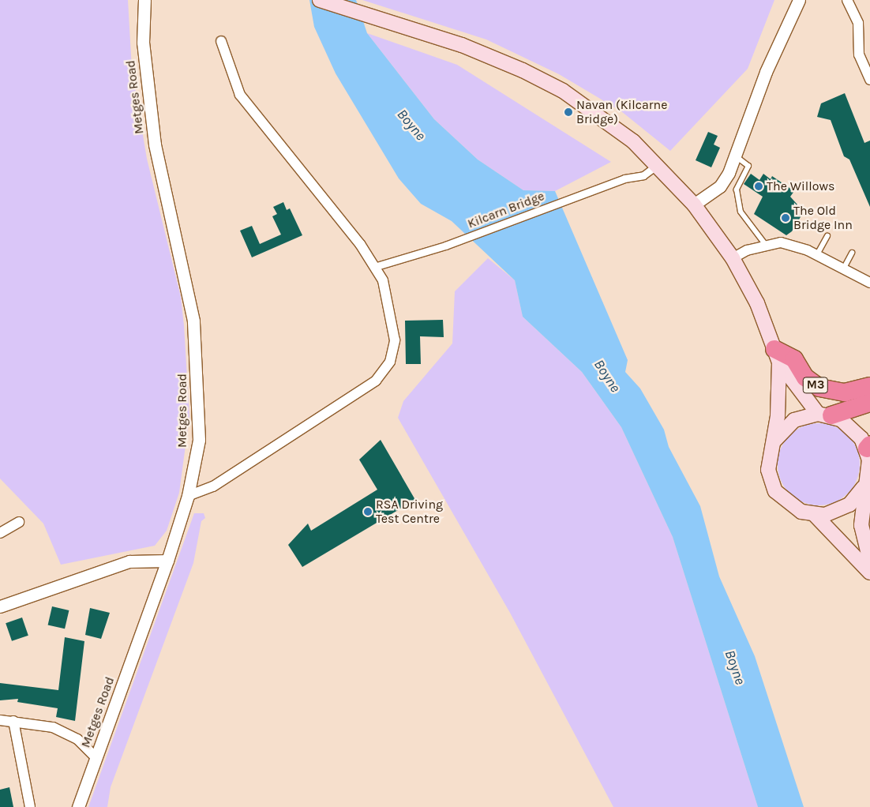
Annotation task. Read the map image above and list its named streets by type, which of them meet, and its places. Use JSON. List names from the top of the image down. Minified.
{"streets":{"highway":["M3"],"street":["Metges Road","Kilcarn Bridge"]},"water":["Boyne"],"places":["Navan (Kilcarne Bridge)","The Willows","The Old Bridge Inn","RSA Driving Test Centre"]}
